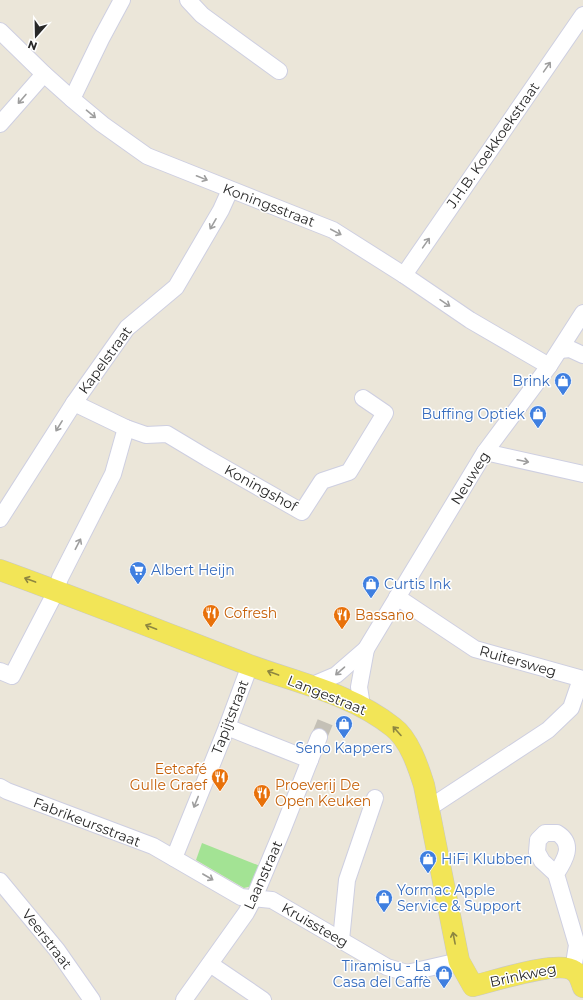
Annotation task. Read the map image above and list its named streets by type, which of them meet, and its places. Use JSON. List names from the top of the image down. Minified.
{"streets":{"main road":["Langestraat","Brinkweg"],"street":["J.H.B. Koekkoekstraat","Koningsstraat","Kapelstraat","Neuweg","Koningshof","Ruitersweg","Tapijtstraat","Fabrikeursstraat","Laanstraat","Kruissteeg","Veerstraat"]},"crossings":[["J.H.B. Koekkoekstraat","Koningsstraat"],["Koningsstraat","Kapelstraat"],["Koningsstraat","Neuweg"],["Kapelstraat","Koningshof"],["Neuweg","Ruitersweg"],["Neuweg","Langestraat"],["Ruitersweg","Langestraat"],["Langestraat","Tapijtstraat"],["Langestraat","Kruissteeg"],["Langestraat","Brinkweg"],["Tapijtstraat","Fabrikeursstraat"],["Tapijtstraat","Kruissteeg"],["Fabrikeursstraat","Kruissteeg"],["Laanstraat","Kruissteeg"]],"one_way":["J.H.B. Koekkoekstraat","Koningsstraat","Langestraat","Tapijtstraat"],"places":{"shop":["Brink","Buffing Optiek","Curtis Ink","Seno Kappers","HiFi Klubben","Yormac Apple Service & Support","Tiramisu - La Casa del Caffè"],"supermarket":["Albert Heijn"],"restaurant":["Cofresh","Bassano","Eetcafé Gulle Graef","Proeverij De Open Keuken"]},"north":"bottom"}
